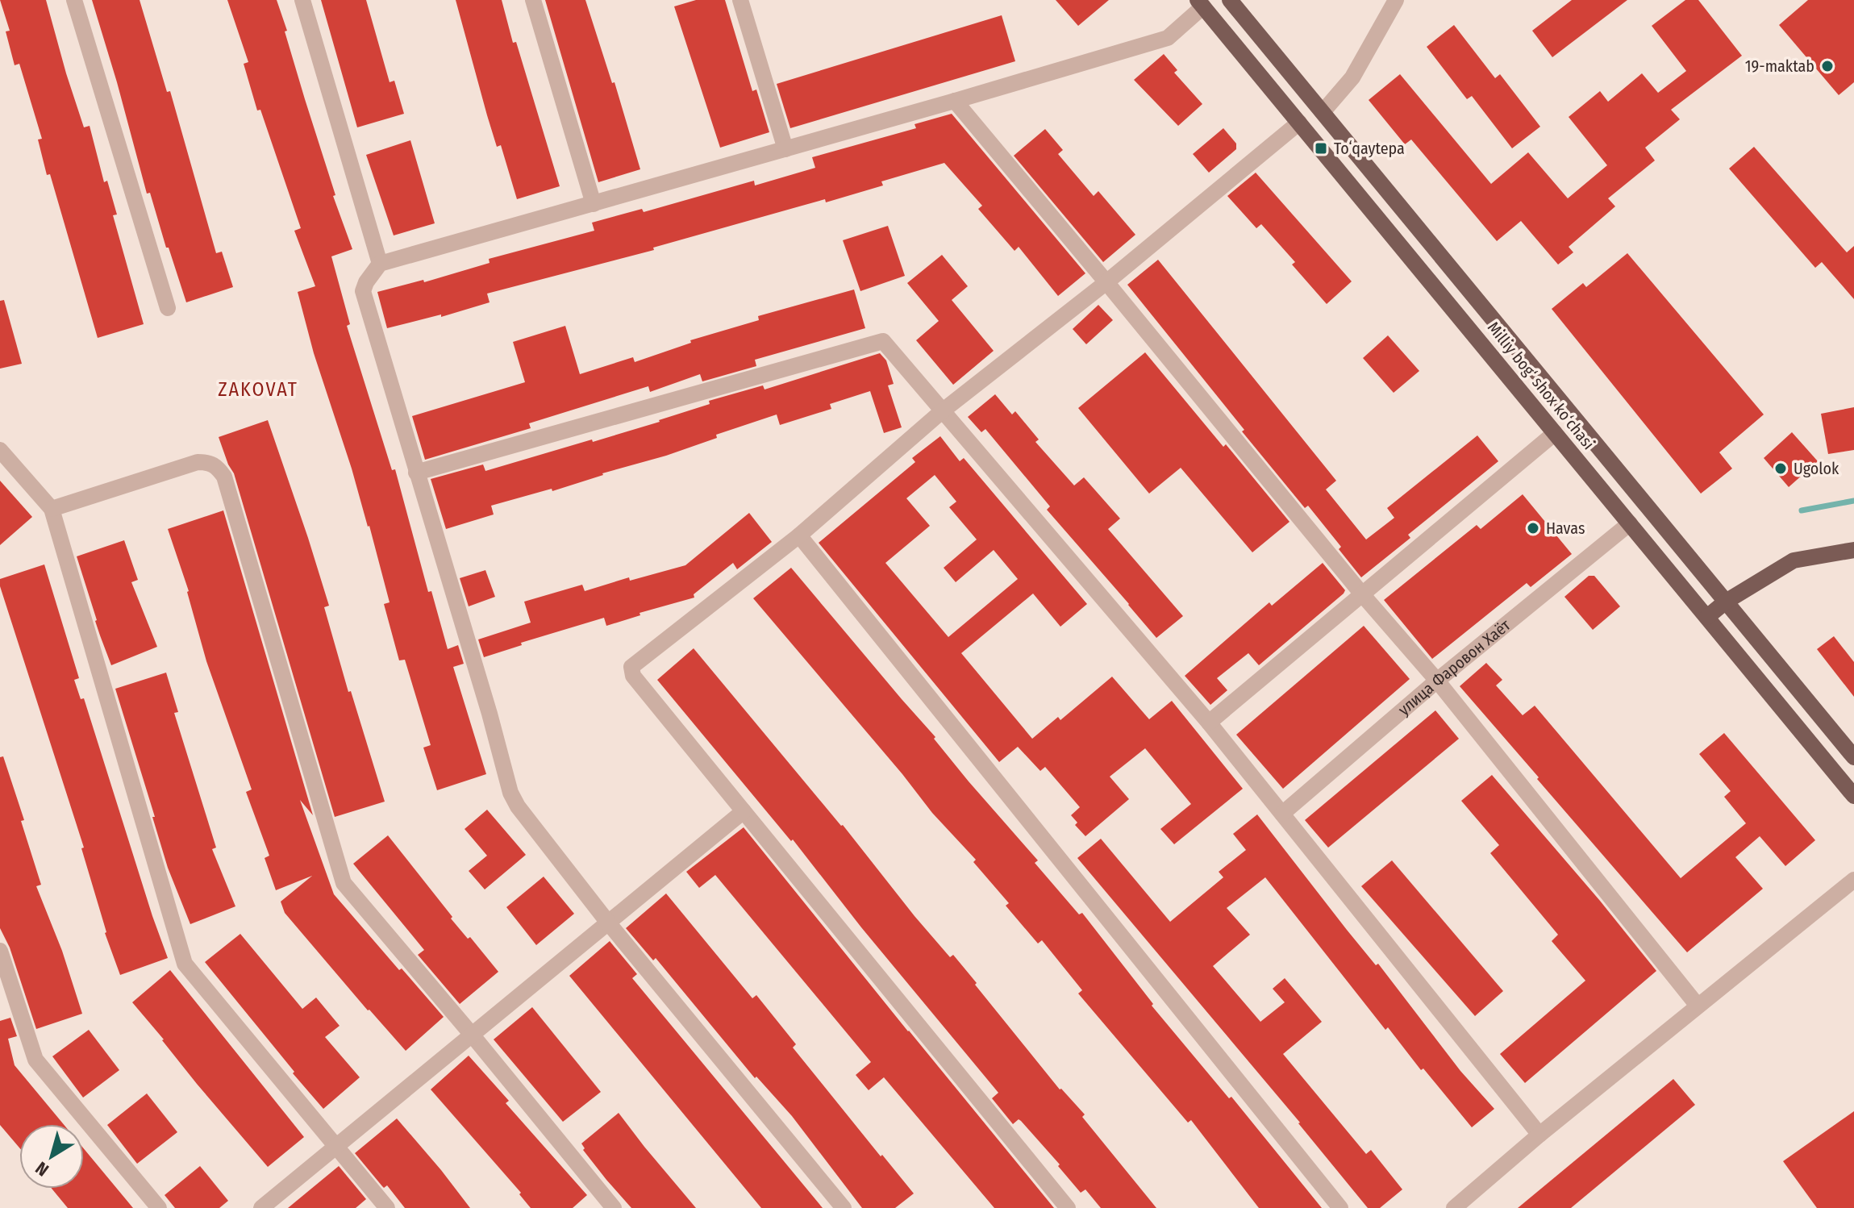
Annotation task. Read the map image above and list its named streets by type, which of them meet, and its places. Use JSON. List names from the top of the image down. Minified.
{"streets":{"main road":["Milliy bog‘ shox ko‘chasi"],"street":["улица Фаровон Хаёт"]},"crossings":[["Milliy bog‘ shox ko‘chasi","улица Фаровон Хаёт"]],"districts":["ZAKOVAT"],"places":{"other":["19-maktab","Ugolok","Havas"],"transit":["Toʻqaytepa"]},"north":"bottom left"}
